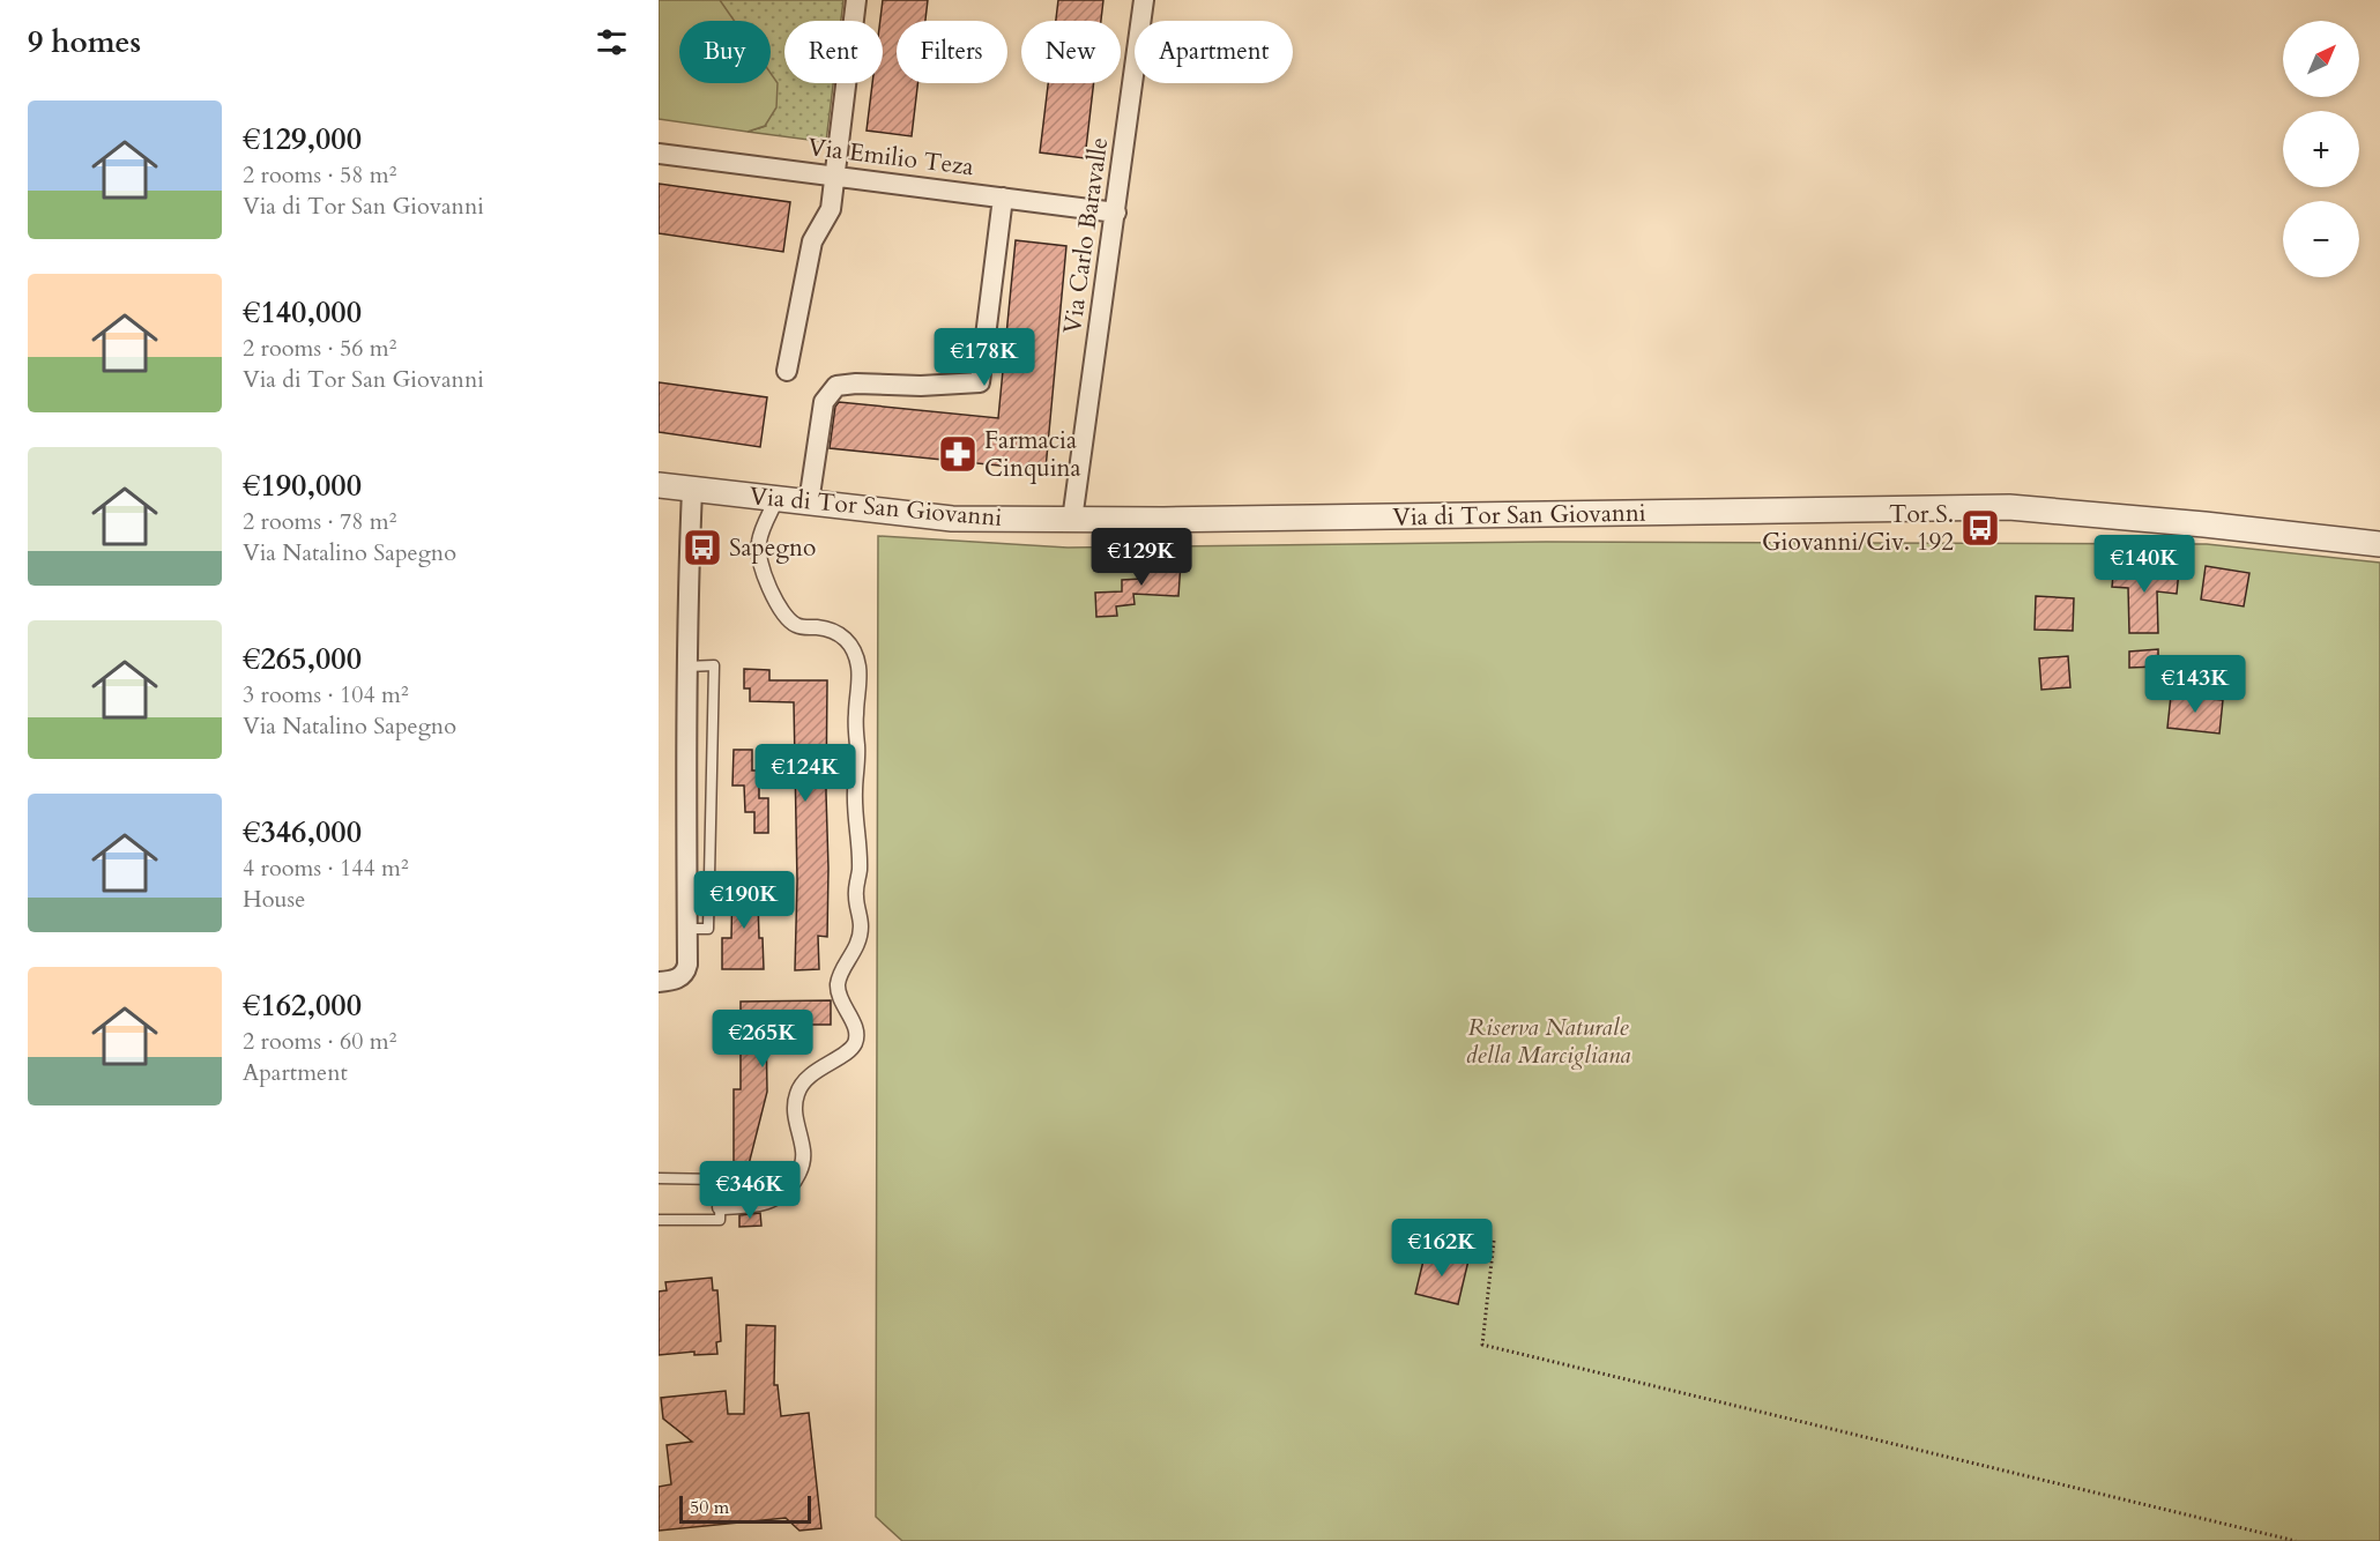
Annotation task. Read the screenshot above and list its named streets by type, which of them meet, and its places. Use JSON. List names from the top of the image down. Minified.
{"streets":{"street":["Via Emilio Teza","Via Carlo Baravalle","Via di Tor San Giovanni"]},"crossings":[["Via Emilio Teza","Via Carlo Baravalle"],["Via Carlo Baravalle","Via di Tor San Giovanni"]],"parks":["Riserva Naturale della Marcigliana"],"places":{"pharmacy":["Farmacia Cinquina"],"bus stop":["Tor S. Giovanni/Civ. 192","Sapegno"]},"scale_bar":"50 m","north":"top right","page":{"heading":"9 homes","map_buttons":["+","−"],"chip":["Buy","Rent","Filters","New","Apartment"],"list":[{"name":"€129,000","note":"2 rooms · 58 m² · Via di Tor San Giovanni"},{"name":"€140,000","note":"2 rooms · 56 m² · Via di Tor San Giovanni"},{"name":"€190,000","note":"2 rooms · 78 m² · Via Natalino Sapegno"},{"name":"€265,000","note":"3 rooms · 104 m² · Via Natalino Sapegno"},{"name":"€346,000","note":"4 rooms · 144 m² · House"},{"name":"€162,000","note":"2 rooms · 60 m² · Apartment"}],"price":["€178K","€129K","€140K","€143K","€124K","€190K","€265K","€346K","€162K"],"scale":"50 m"}}
